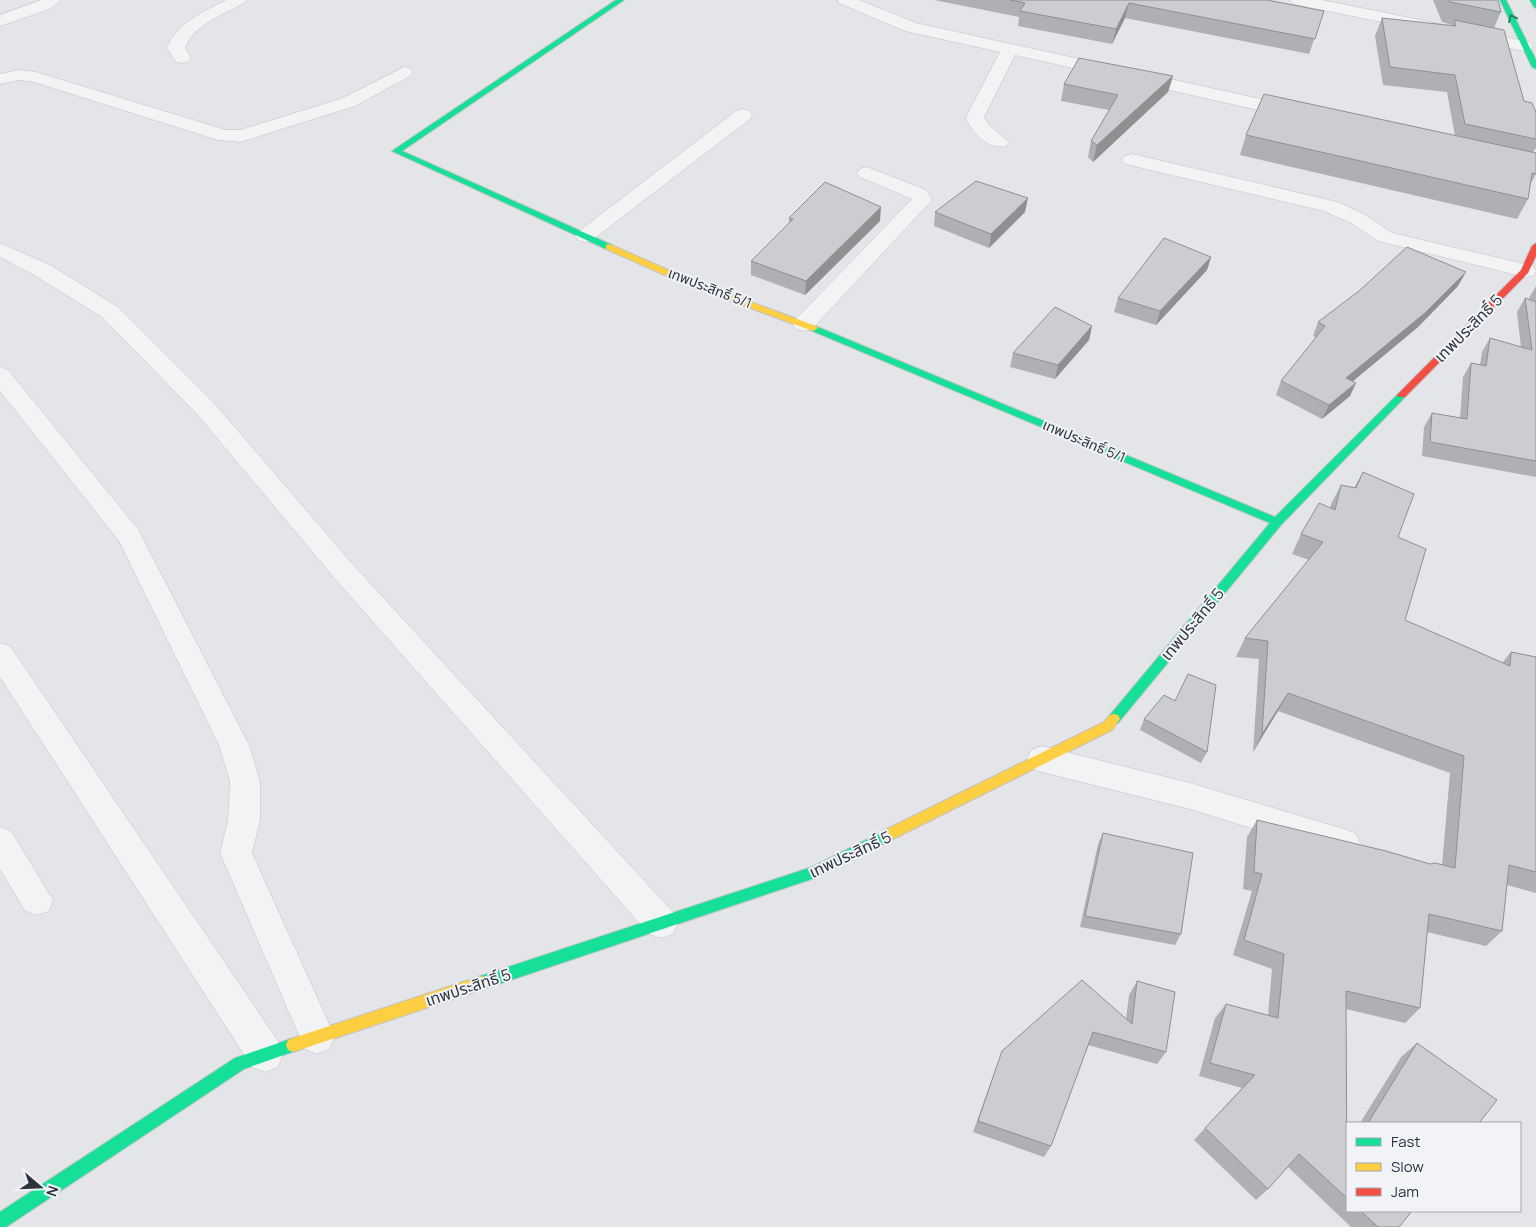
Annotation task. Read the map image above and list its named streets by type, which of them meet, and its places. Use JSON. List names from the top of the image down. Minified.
{"streets":{"street":["เทพประสิทธิ์ 5/1","เทพประสิทธิ์ 5"]},"crossings":[["เทพประสิทธิ์ 5/1","เทพประสิทธิ์ 5"]],"legend":["Fast","Slow","Jam"],"north":"right"}
